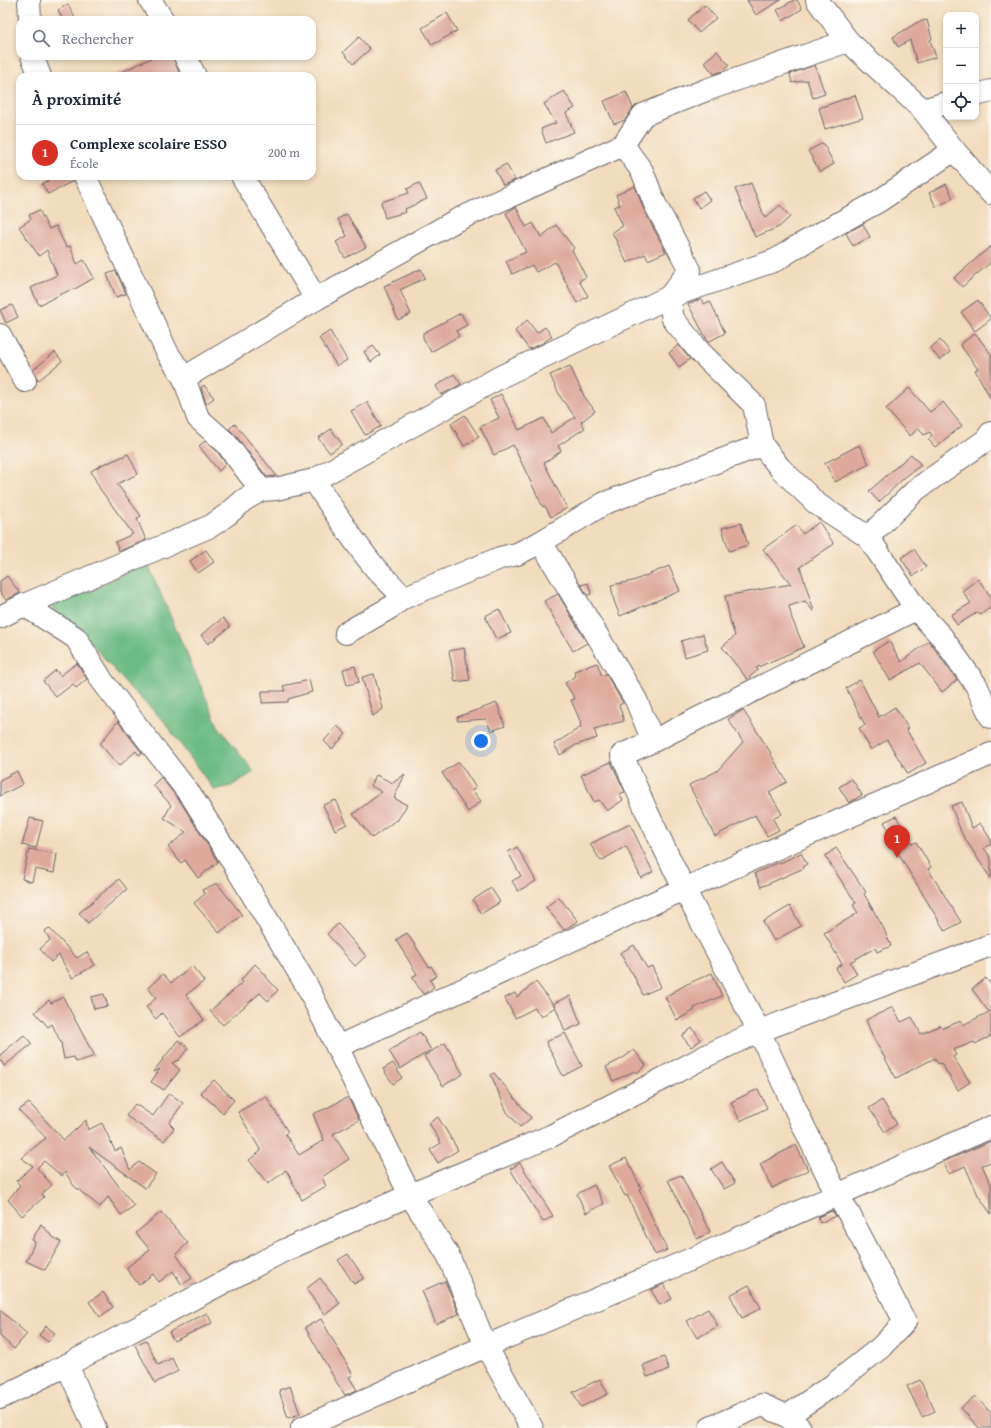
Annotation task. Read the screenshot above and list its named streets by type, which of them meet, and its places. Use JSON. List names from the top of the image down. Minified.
{"page":{"map_buttons":["+","−"],"search":"Rechercher","heading":"À proximité","list":[{"mark":"1","name":"Complexe scolaire ESSO","note":"École","value":"200 m"}],"pins":"1"}}
